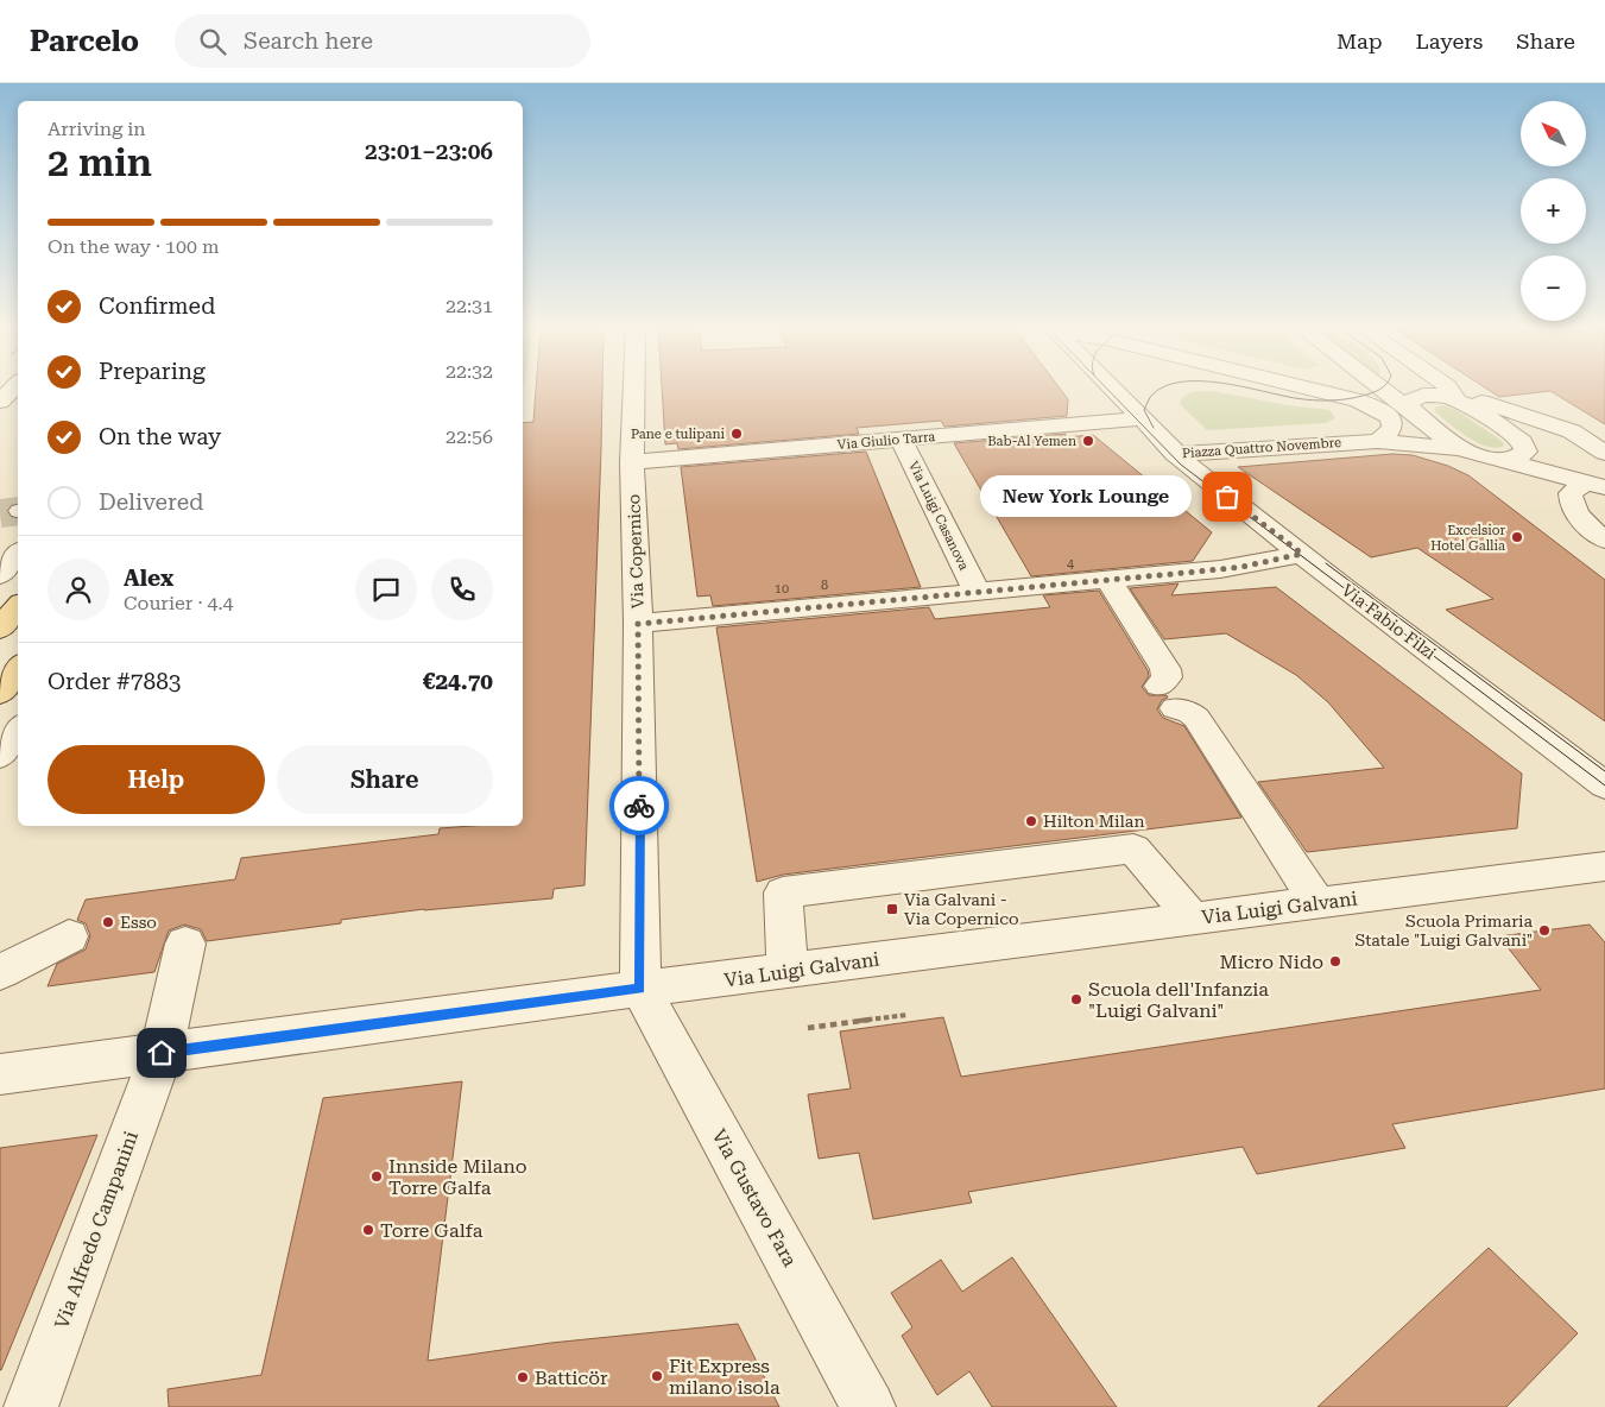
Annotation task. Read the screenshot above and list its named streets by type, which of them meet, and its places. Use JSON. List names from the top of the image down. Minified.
{"streets":{"street":["Via Giulio Tarra","Piazza Quattro Novembre","Via Luigi Casanova","Via Copernico","Via Fabio Filzi","Via Luigi Galvani","Via Gustavo Fara","Via Alfredo Campanini"]},"crossings":[["Via Giulio Tarra","Piazza Quattro Novembre"],["Via Giulio Tarra","Via Luigi Casanova"],["Via Giulio Tarra","Via Copernico"],["Piazza Quattro Novembre","Via Fabio Filzi"],["Via Copernico","Via Luigi Galvani"],["Via Copernico","Via Gustavo Fara"],["Via Luigi Galvani","Via Gustavo Fara"],["Via Luigi Galvani","Via Alfredo Campanini"]],"places":{"other":["Pane e tulipani","Bab-Al Yemen","New York Lounge","Excelsior Hotel Gallia","Hilton Milan","Esso","Scuola Primaria Statale \"Luigi Galvani\"","Micro Nido","Scuola dell'Infanzia \"Luigi Galvani\"","Innside Milano Torre Galfa","Torre Galfa","Fit Express milano isola","Batticör"],"transit":["Via Galvani - Via Copernico"]},"house_numbers":["4","8","10"],"north":"top left","page":{"header":"Parcelo","search":"Search here","nav":["Map","Layers","Share"],"map_buttons":["+","−"],"heading":["2 min","Arriving in","23:01–23:06"],"panel":["Alex","Courier · 4.4","Order #7883","€24.70"],"bar":"On the way · 100 m","list":[["Confirmed","22:31"],["Preparing","22:32"],["On the way","22:56"],"Delivered"],"bubble":"New York Lounge","buttons":["Help","Share"]}}
